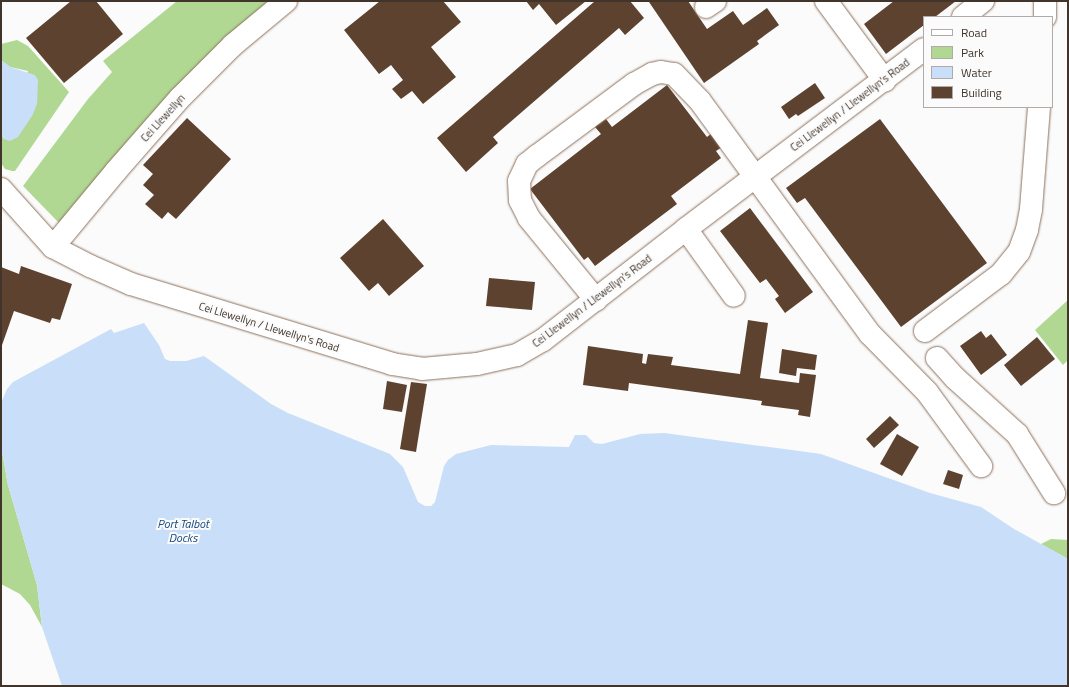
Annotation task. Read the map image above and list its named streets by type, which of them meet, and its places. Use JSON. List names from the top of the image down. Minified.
{"streets":{"street":["Cei Llewellyn / Llewellyn's Road","Cei Llewellyn"]},"crossings":[["Cei Llewellyn / Llewellyn's Road","Cei Llewellyn"]],"water":["Port Talbot Docks"],"legend":["Road","Park","Water","Building"]}
